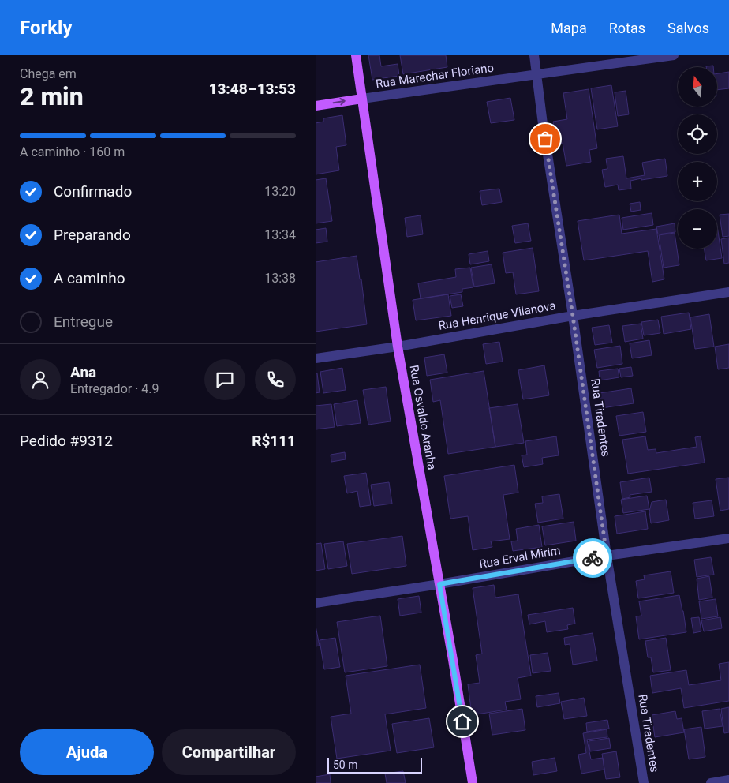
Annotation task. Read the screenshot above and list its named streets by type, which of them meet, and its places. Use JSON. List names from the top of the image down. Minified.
{"streets":{"main road":["Rua Marechar Floriano","Rua Osvaldo Aranha"],"street":["Rua Henrique Vilanova","Rua Tiradentes","Rua Erval Mirim"]},"crossings":[["Rua Marechar Floriano","Rua Osvaldo Aranha"],["Rua Marechar Floriano","Rua Tiradentes"],["Rua Henrique Vilanova","Rua Osvaldo Aranha"],["Rua Henrique Vilanova","Rua Tiradentes"],["Rua Osvaldo Aranha","Rua Erval Mirim"],["Rua Tiradentes","Rua Erval Mirim"]],"scale_bar":"50 m","north":"top","page":{"header":"Forkly","nav":["Mapa","Rotas","Salvos"],"heading":["2 min","Chega em","13:48–13:53"],"panel":["Ana","Entregador · 4.9","Pedido #9312","R$111"],"map_buttons":["+","−"],"bar":"A caminho · 160 m","list":[["Confirmado","13:20"],["Preparando","13:34"],["A caminho","13:38"],"Entregue"],"buttons":["Ajuda","Compartilhar"],"scale":"50 m"}}
